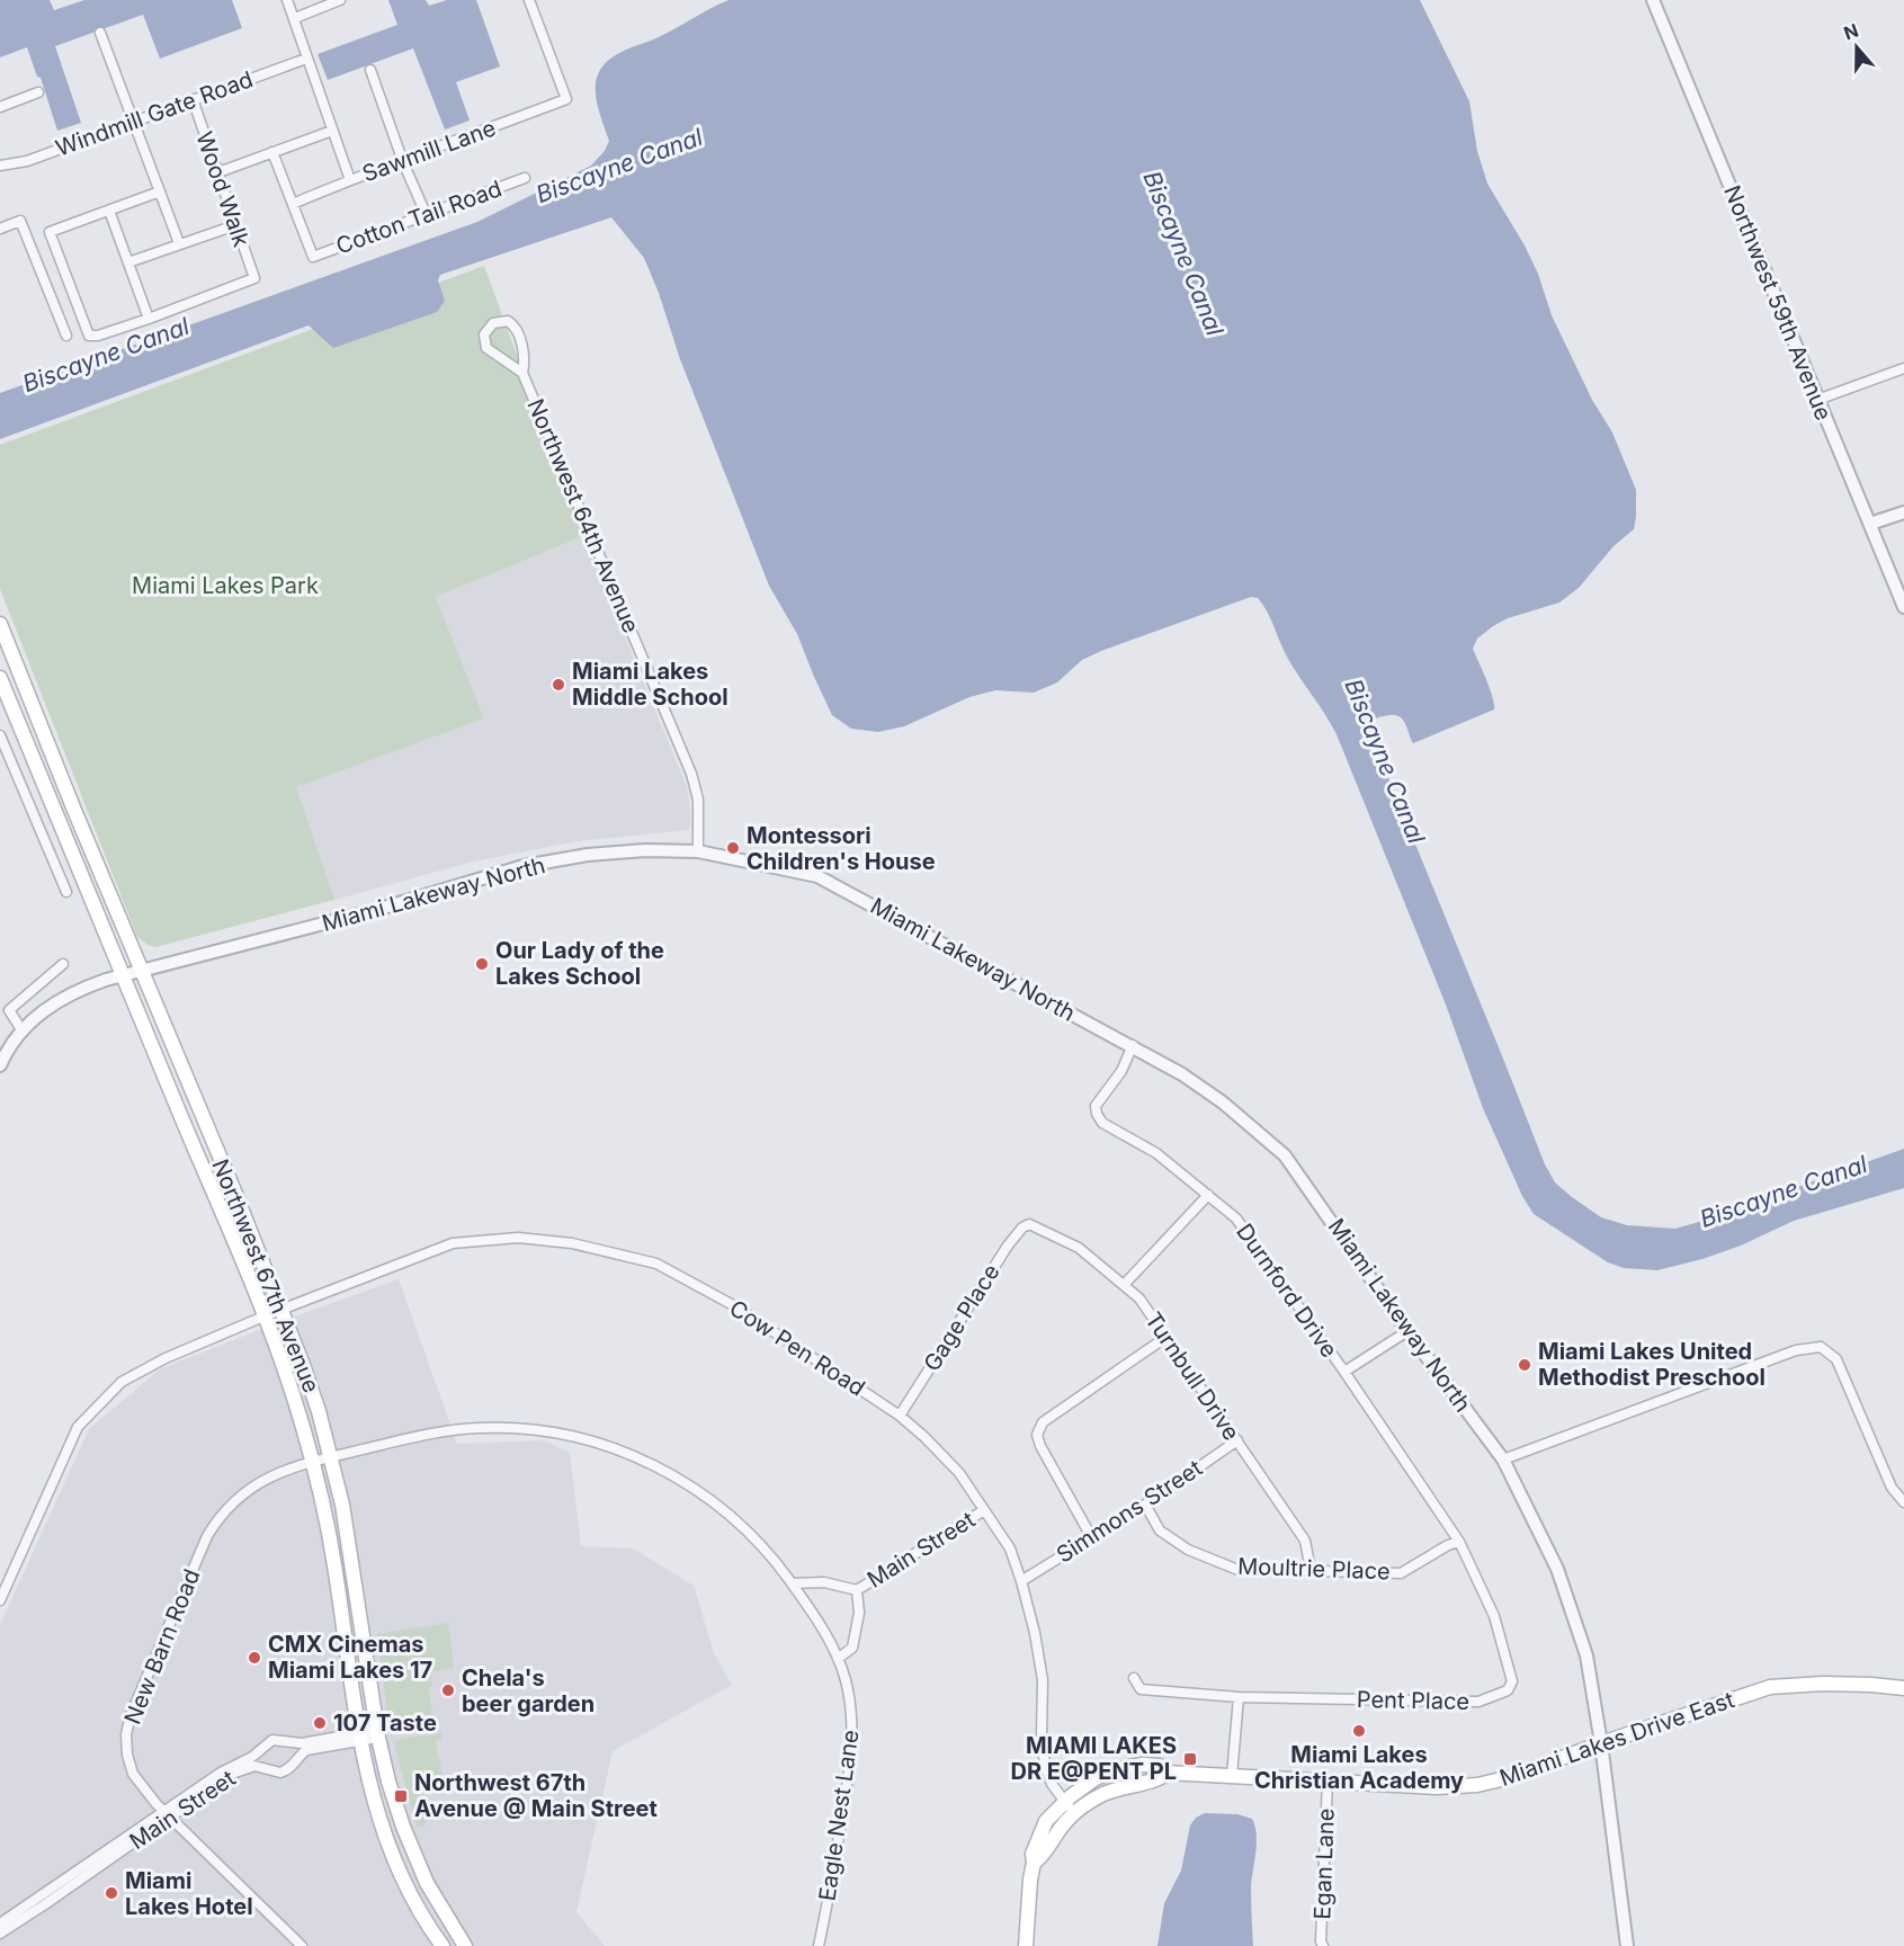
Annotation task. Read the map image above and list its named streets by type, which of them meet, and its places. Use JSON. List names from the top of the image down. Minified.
{"streets":{"main road":["Northwest 67th Avenue","Miami Lakes Drive East"],"street":["Windmill Gate Road","Sawmill Lane","Wood Walk","Cotton Tail Road","Northwest 59th Avenue","Northwest 64th Avenue","Miami Lakeway North","Durnford Drive","Gage Place","Cow Pen Road","Turnbull Drive","Simmons Street","Main Street","Moultrie Place","New Barn Road","Pent Place","Eagle Nest Lane","Egan Lane"]},"crossings":[["Windmill Gate Road","Wood Walk"],["Sawmill Lane","Cotton Tail Road"],["Northwest 64th Avenue","Miami Lakeway North"],["Miami Lakeway North","Northwest 67th Avenue"],["Miami Lakeway North","Durnford Drive"],["Miami Lakeway North","Miami Lakes Drive East"],["Northwest 67th Avenue","Cow Pen Road"],["Northwest 67th Avenue","Main Street"],["Northwest 67th Avenue","New Barn Road"],["Northwest 67th Avenue","Eagle Nest Lane"],["Durnford Drive","Moultrie Place"],["Durnford Drive","Pent Place"],["Gage Place","Cow Pen Road"],["Gage Place","Turnbull Drive"],["Cow Pen Road","Simmons Street"],["Cow Pen Road","Main Street"],["Cow Pen Road","Miami Lakes Drive East"],["Turnbull Drive","Simmons Street"],["Turnbull Drive","Moultrie Place"],["Simmons Street","Moultrie Place"],["Main Street","New Barn Road"],["Main Street","Eagle Nest Lane"],["Moultrie Place","Pent Place"],["New Barn Road","Eagle Nest Lane"],["Miami Lakes Drive East","Egan Lane"]],"water":["Biscayne Canal"],"parks":["Miami Lakes Park"],"places":{"other":["Miami Lakes Middle School","Montessori Children's House","Our Lady of the Lakes School","Miami Lakes United Methodist Preschool","CMX Cinemas Miami Lakes 17","Chela's beer garden","107 Taste","Miami Lakes Christian Academy","Miami Lakes Hotel"],"transit":["MIAMI LAKES DR E@PENT PL","Northwest 67th Avenue @ Main Street"]},"north":"top"}
